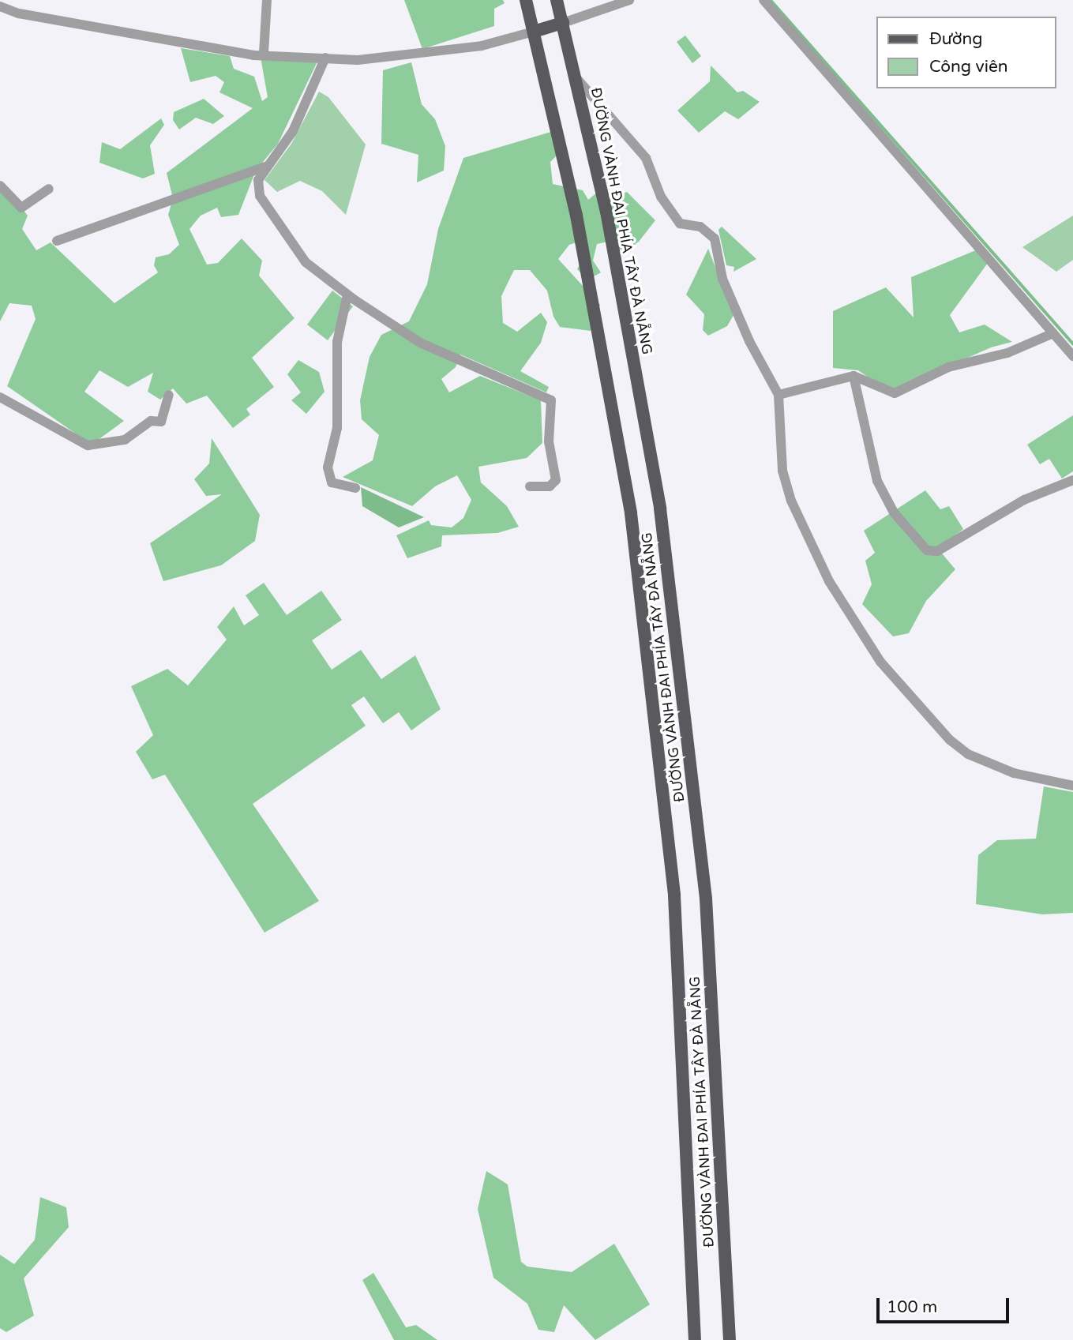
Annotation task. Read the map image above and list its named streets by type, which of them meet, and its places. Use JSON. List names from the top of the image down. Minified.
{"streets":{"main road":["ĐƯỜNG VÀNH ĐAI PHÍA TÂY ĐÀ NẴNG"]},"legend":["Đường","Công viên"],"scale_bar":"100 m"}
